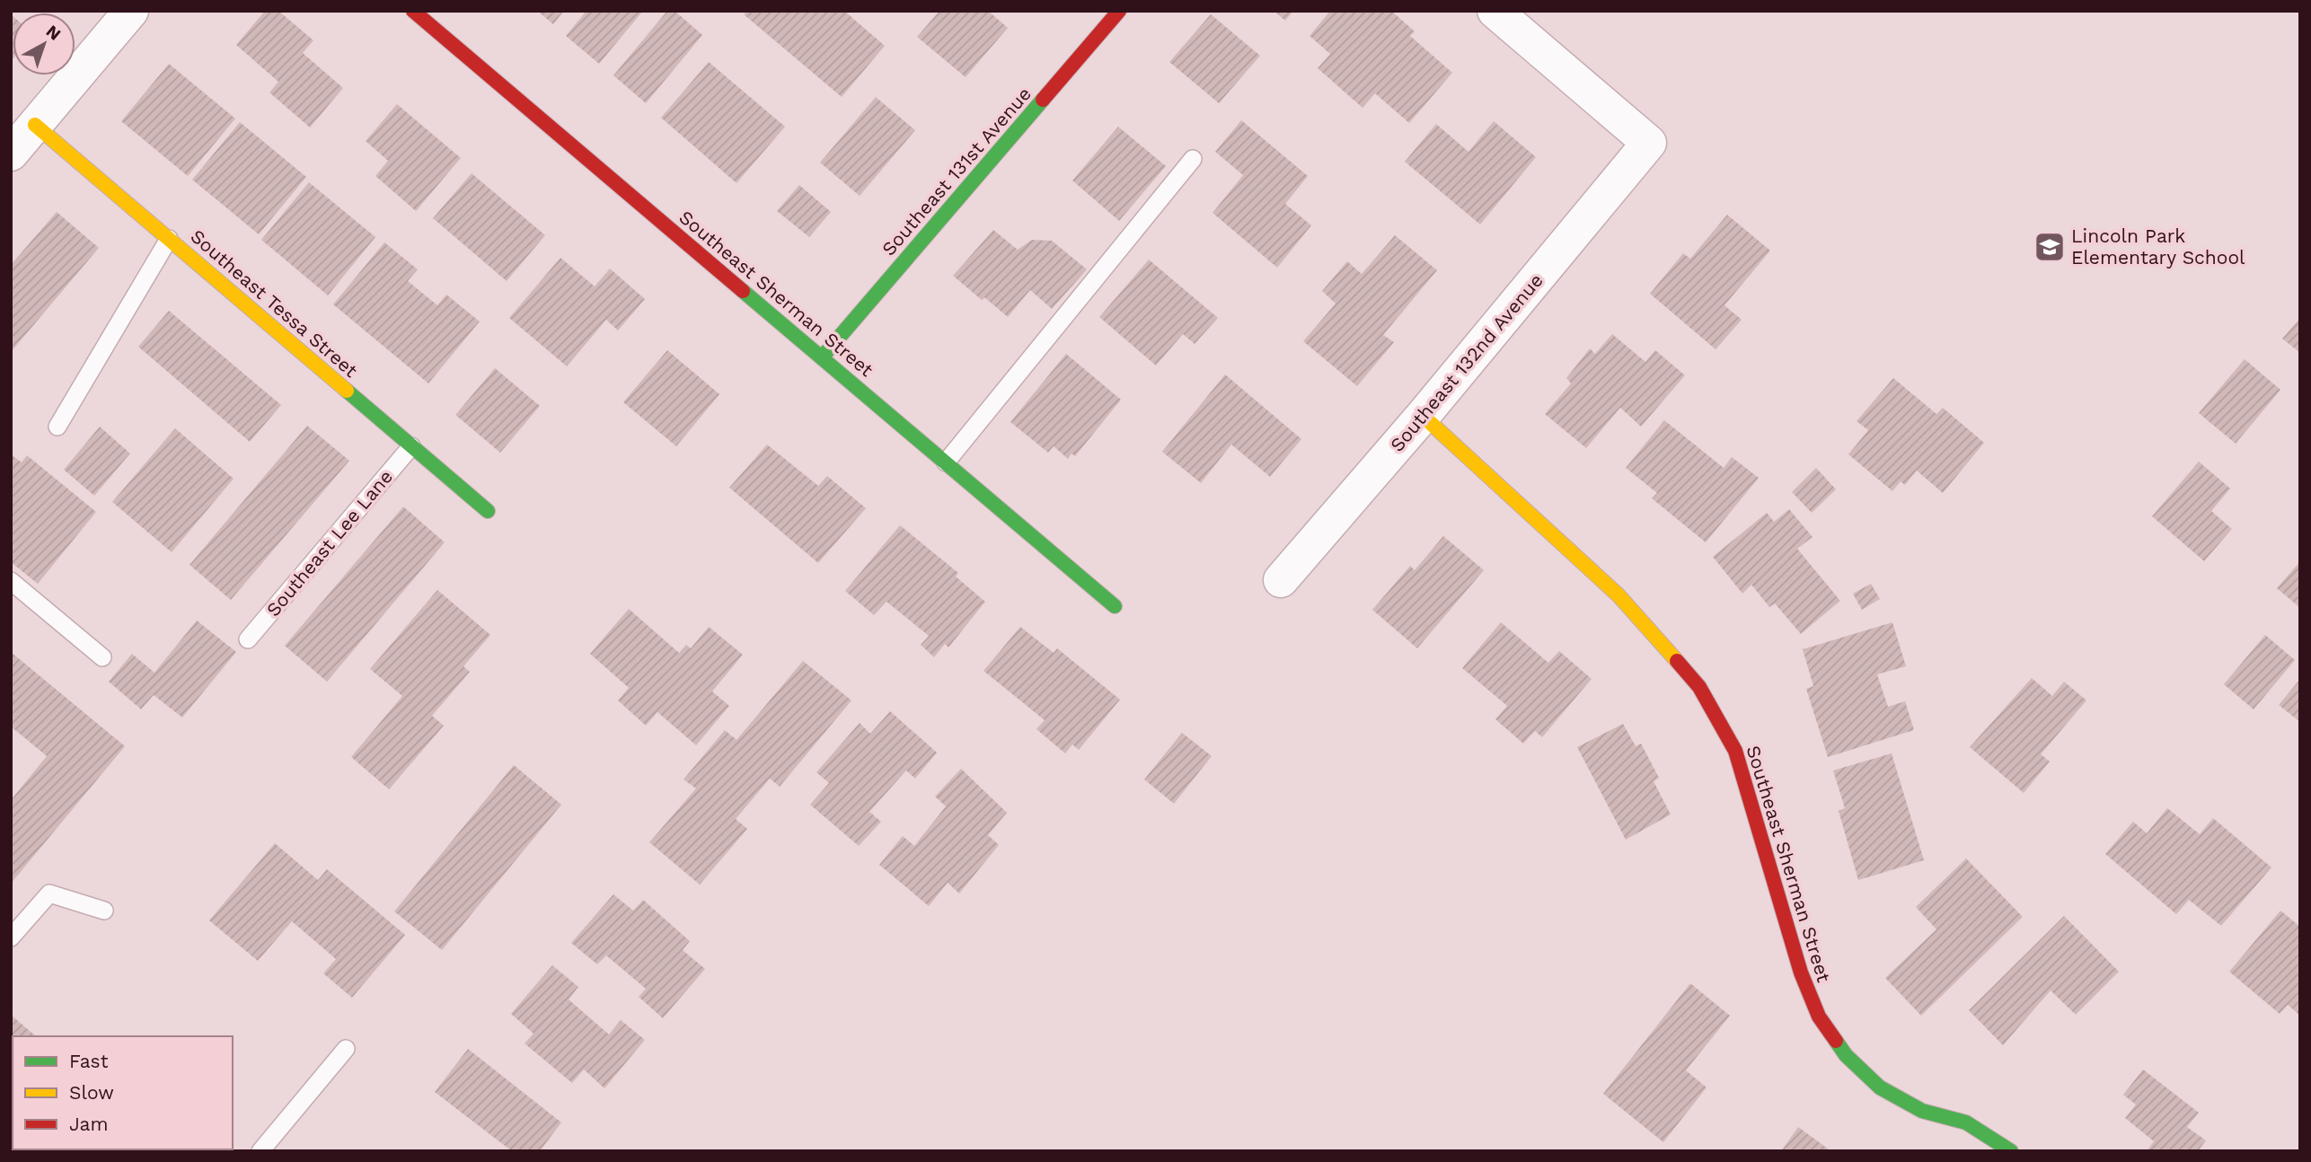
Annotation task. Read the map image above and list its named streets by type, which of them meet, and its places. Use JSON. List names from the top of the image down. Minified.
{"streets":{"street":["Southeast 131st Avenue","Southeast Sherman Street","Southeast Tessa Street","Southeast 132nd Avenue"],"lane":["Southeast Lee Lane"]},"crossings":[["Southeast 131st Avenue","Southeast Sherman Street"],["Southeast Sherman Street","Southeast 132nd Avenue"],["Southeast Tessa Street","Southeast Lee Lane"]],"places":{"school or university":["Lincoln Park Elementary School"]},"legend":["Fast","Slow","Jam"],"north":"top right"}
